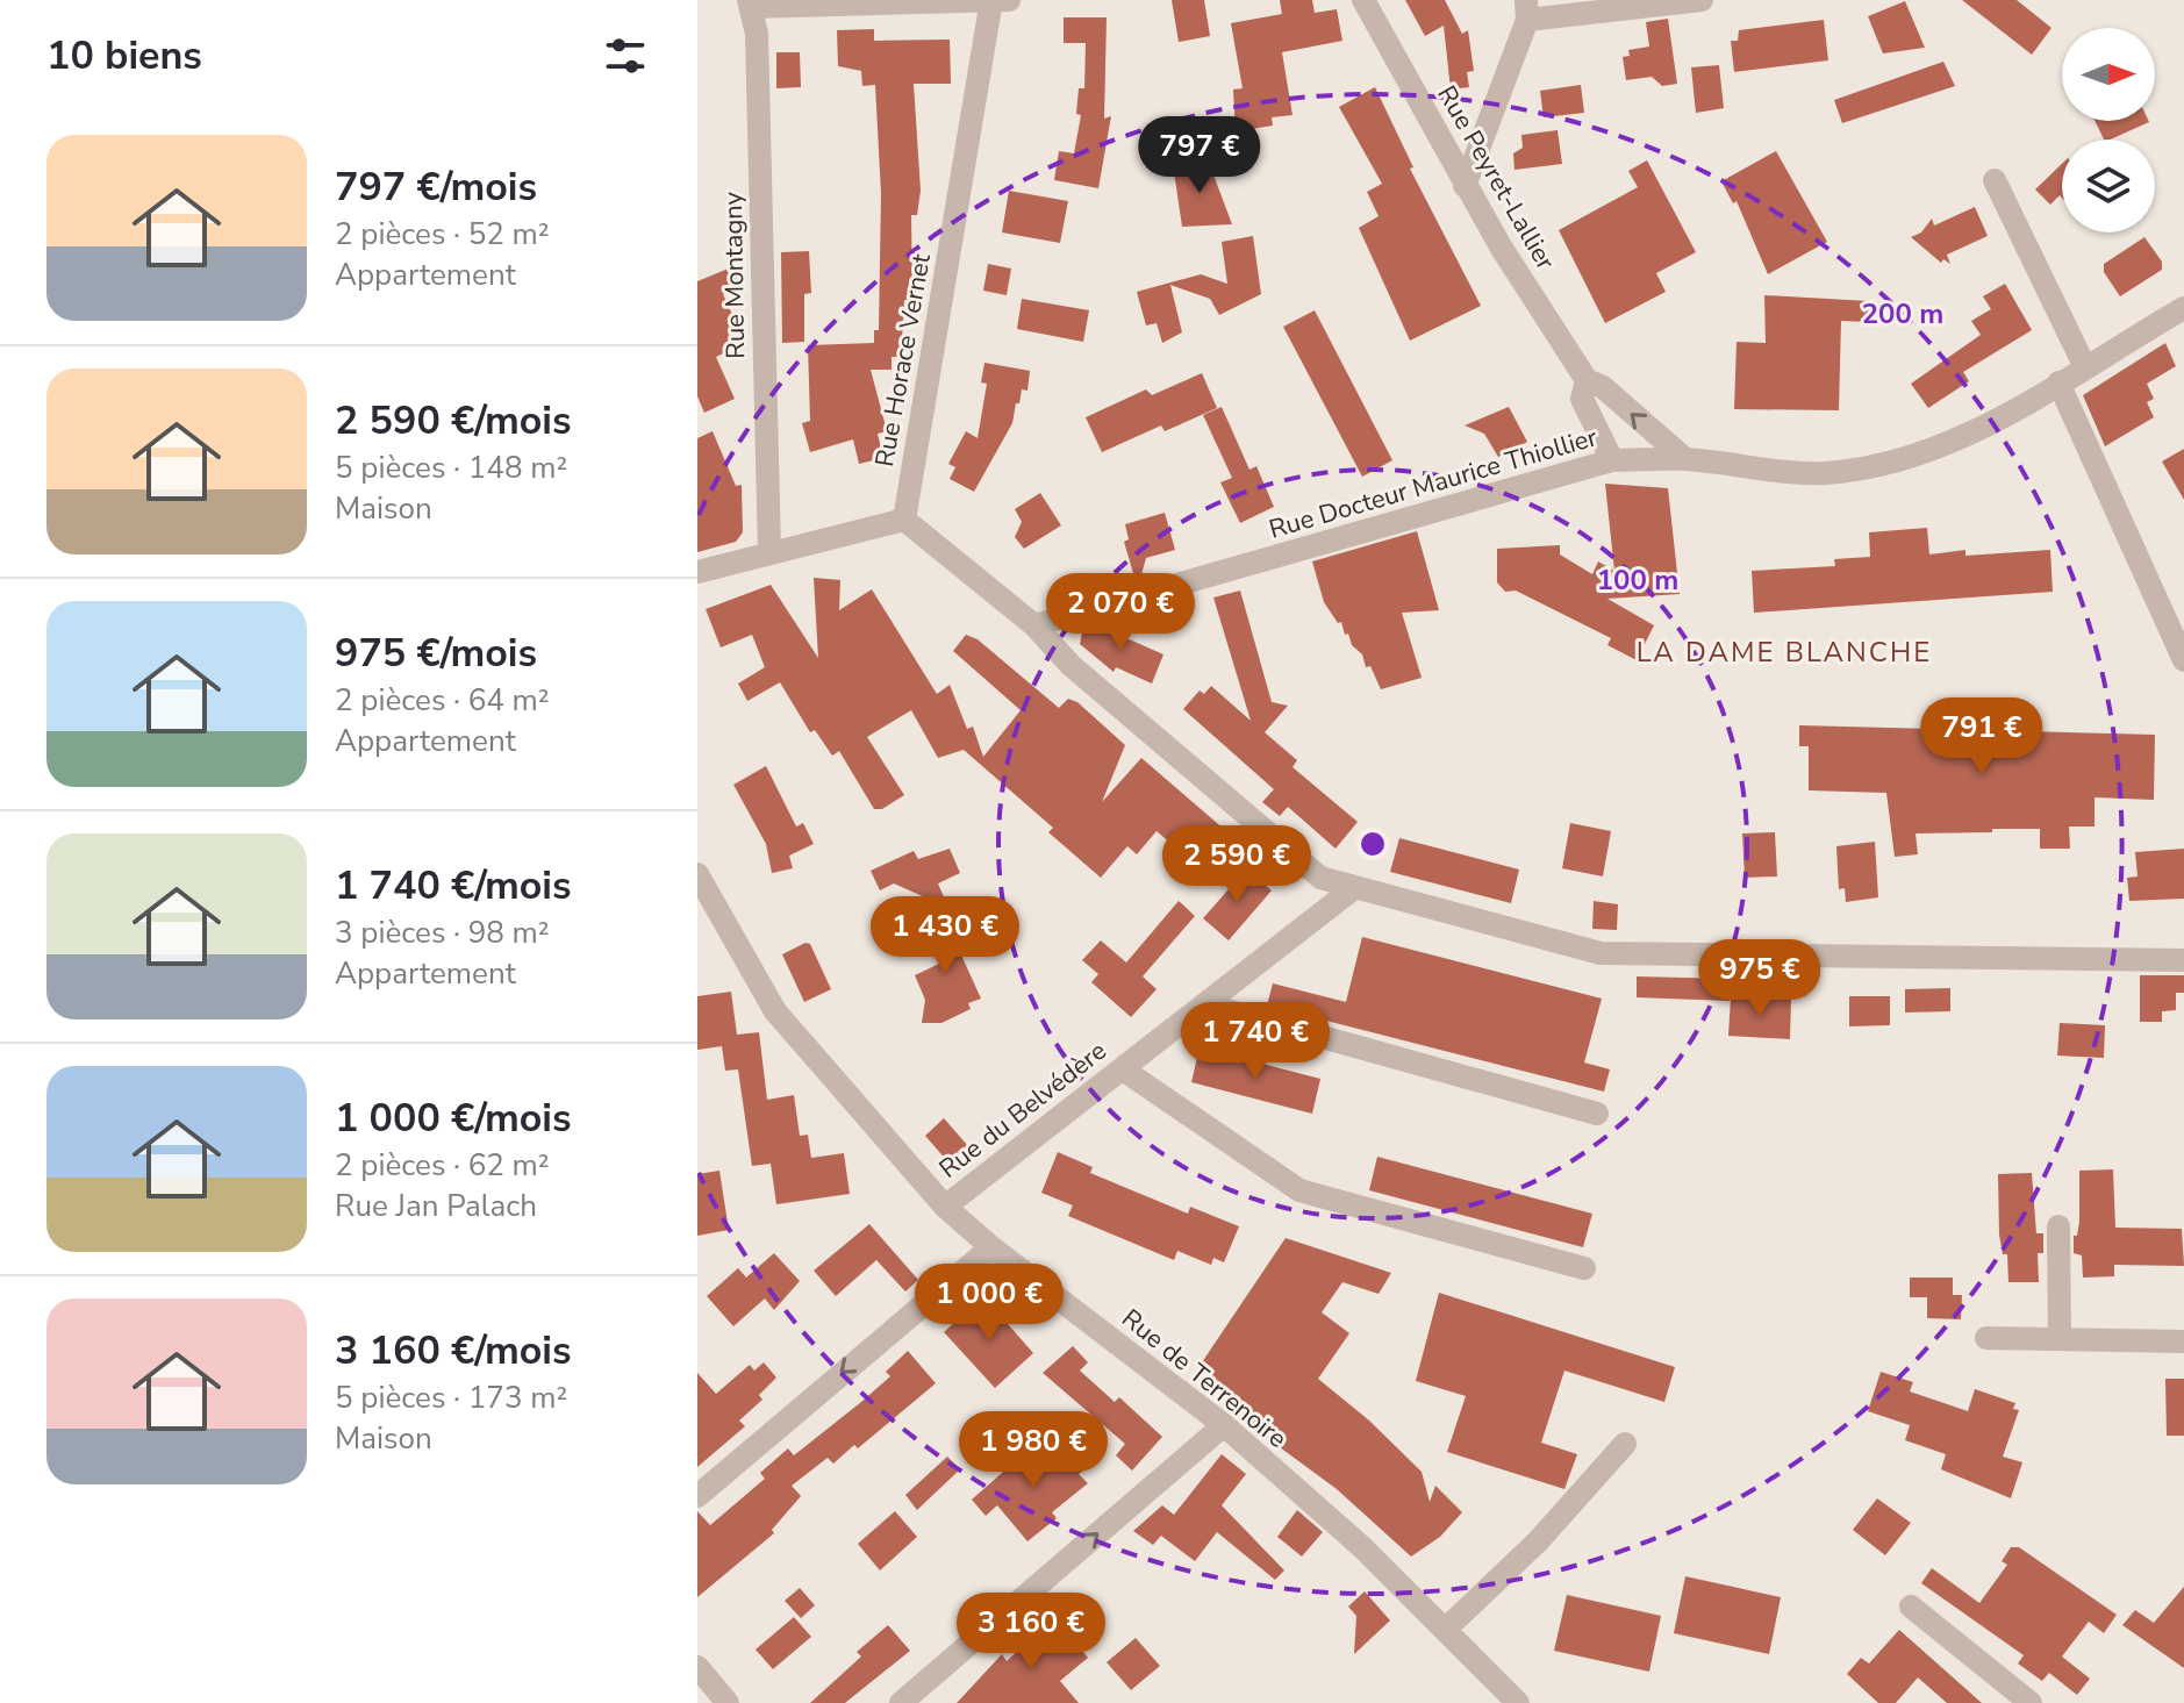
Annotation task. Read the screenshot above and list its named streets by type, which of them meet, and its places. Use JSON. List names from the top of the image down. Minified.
{"streets":{"street":["Rue Peyret-Lallier","Rue Montagny","Rue Horace Vernet","Rue Docteur Maurice Thiollier","Rue du Belvédère","Rue de Terrenoire"]},"crossings":[["Rue Peyret-Lallier","Rue Docteur Maurice Thiollier"],["Rue du Belvédère","Rue de Terrenoire"]],"districts":["LA DAME BLANCHE"],"north":"right","page":{"heading":"10 biens","list":[{"name":"797 €/mois","note":"2 pièces · 52 m² · Appartement"},{"name":"2 590 €/mois","note":"5 pièces · 148 m² · Maison"},{"name":"975 €/mois","note":"2 pièces · 64 m² · Appartement"},{"name":"1 740 €/mois","note":"3 pièces · 98 m² · Appartement"},{"name":"1 000 €/mois","note":"2 pièces · 62 m² · Rue Jan Palach"},{"name":"3 160 €/mois","note":"5 pièces · 173 m² · Maison"}],"price":["797 €","2 070 €","791 €","2 590 €","1 430 €","975 €","1 740 €","1 000 €","1 980 €","3 160 €"]},"rings":["200 m","100 m"]}
